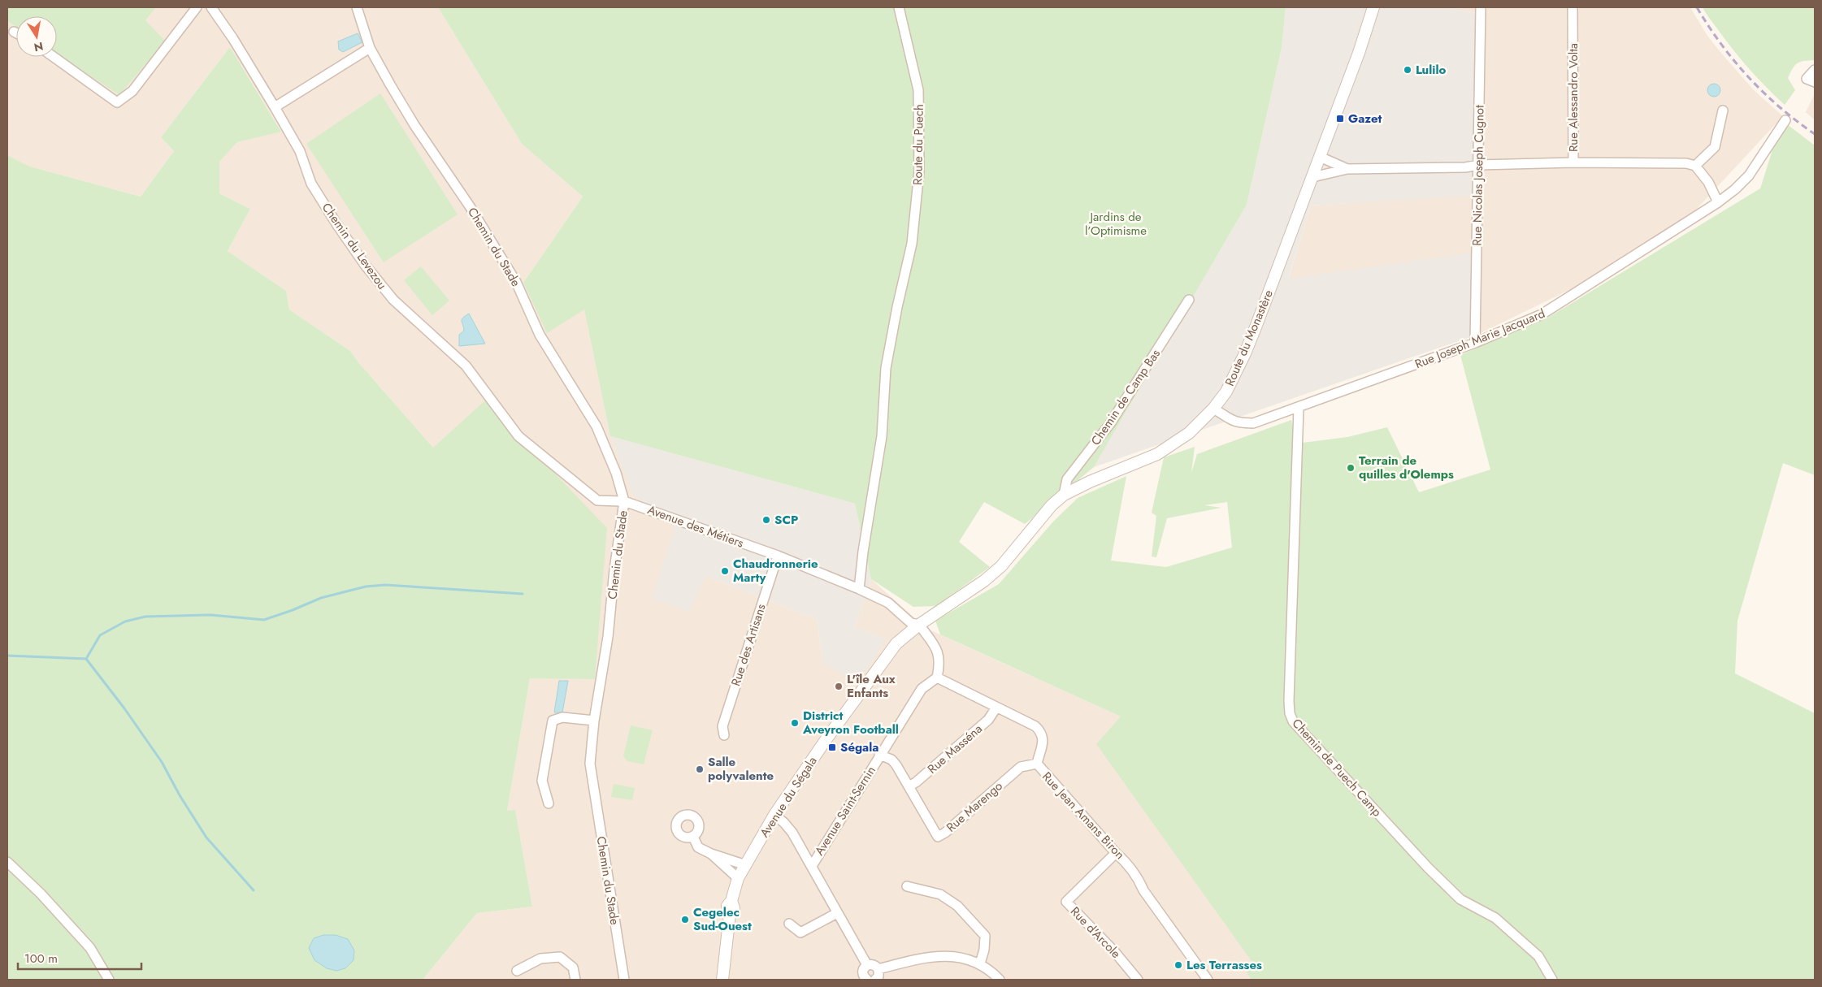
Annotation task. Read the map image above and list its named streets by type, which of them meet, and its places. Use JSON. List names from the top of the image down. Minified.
{"streets":{"street":["Rue Alessandro Volta","Route du Puech","Rue Nicolas Joseph Cugnot","Chemin du Levezou","Chemin du Stade","Route du Monastère","Rue Joseph Marie Jacquard","Chemin de Camp Bas","Avenue des Métiers","Rue des Artisans","Rue Masséna","Chemin de Puech Camp","Avenue du Ségala","Rue Marengo","Avenue Saint-Sernin","Rue Jean Amans Biron","Rue d'Arcole"]},"crossings":[["Route du Puech","Avenue des Métiers"],["Rue Nicolas Joseph Cugnot","Rue Joseph Marie Jacquard"],["Chemin du Levezou","Avenue des Métiers"],["Chemin du Stade","Avenue des Métiers"],["Route du Monastère","Rue Joseph Marie Jacquard"],["Route du Monastère","Chemin de Camp Bas"],["Route du Monastère","Avenue des Métiers"],["Route du Monastère","Avenue du Ségala"],["Rue Joseph Marie Jacquard","Chemin de Puech Camp"],["Avenue des Métiers","Rue des Artisans"],["Avenue des Métiers","Avenue du Ségala"],["Rue Masséna","Rue Marengo"],["Rue Masséna","Rue Jean Amans Biron"],["Avenue du Ségala","Avenue Saint-Sernin"],["Rue Marengo","Avenue Saint-Sernin"],["Rue Marengo","Rue Jean Amans Biron"],["Avenue Saint-Sernin","Rue Jean Amans Biron"],["Rue Jean Amans Biron","Rue d'Arcole"]],"parks":["Jardins de l’Optimisme"],"places":{"other":["Lulilo","Terrain de quilles d'Olemps","SCP","Chaudronnerie Marty","L'île Aux Enfants","District Aveyron Football","Salle polyvalente","Cegelec Sud-Ouest","Les Terrasses"],"transit":["Gazet","Ségala"]},"scale_bar":"100 m","north":"bottom"}
